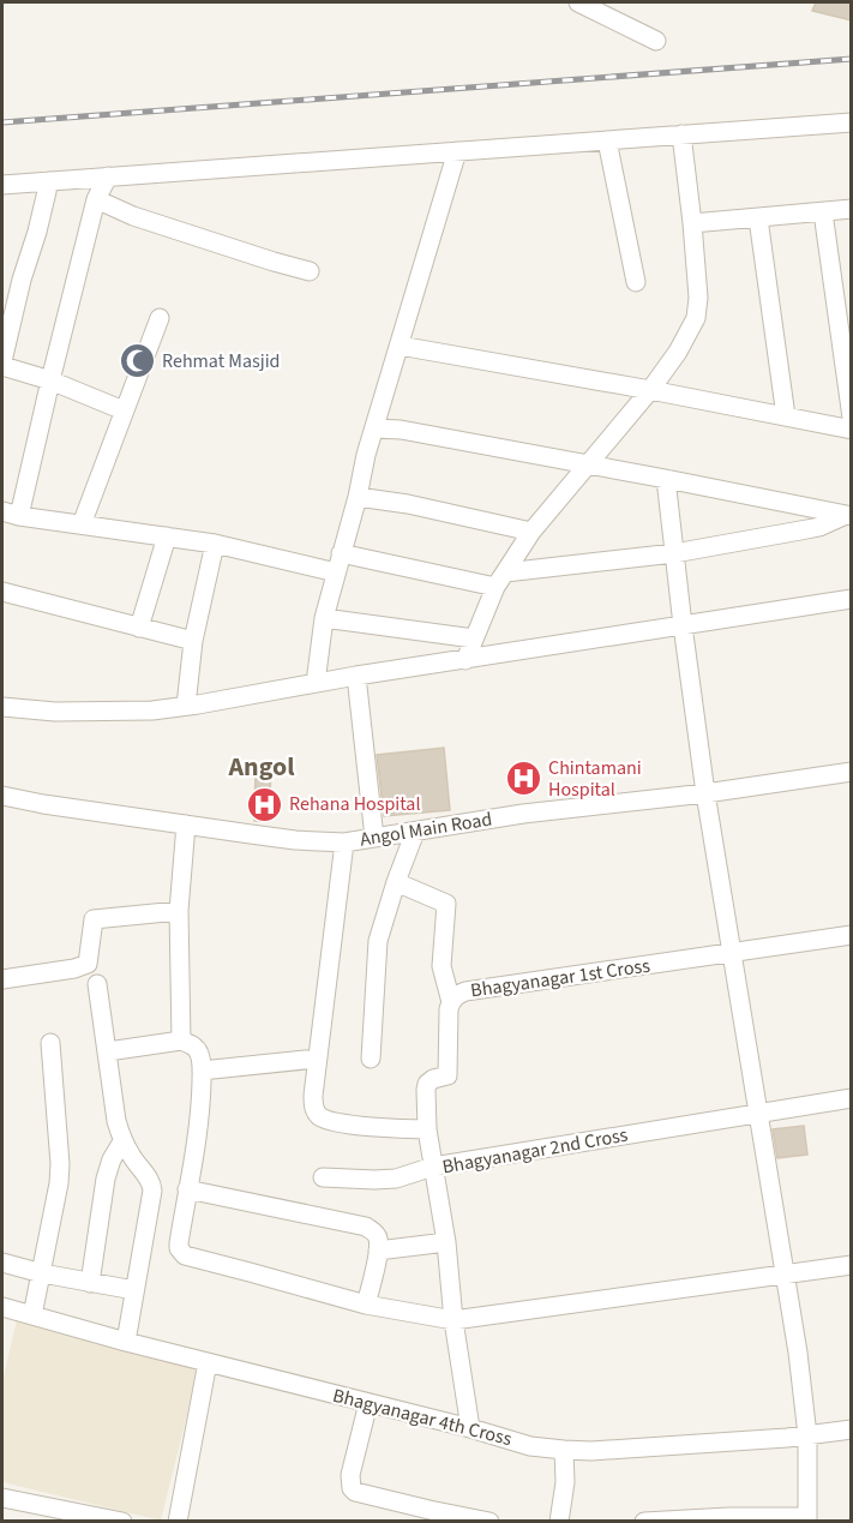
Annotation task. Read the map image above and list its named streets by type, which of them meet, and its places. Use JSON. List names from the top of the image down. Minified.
{"streets":{"street":["Angol Main Road","Bhagyanagar 1st Cross","Bhagyanagar 2nd Cross","Bhagyanagar 4th Cross"]},"crossings":[["Bhagyanagar 1st Cross","Bhagyanagar 2nd Cross"],["Bhagyanagar 2nd Cross","Bhagyanagar 4th Cross"]],"districts":["Angol"],"places":{"mosque":["Rehmat Masjid"],"hospital":["Chintamani Hospital","Rehana Hospital"]}}
